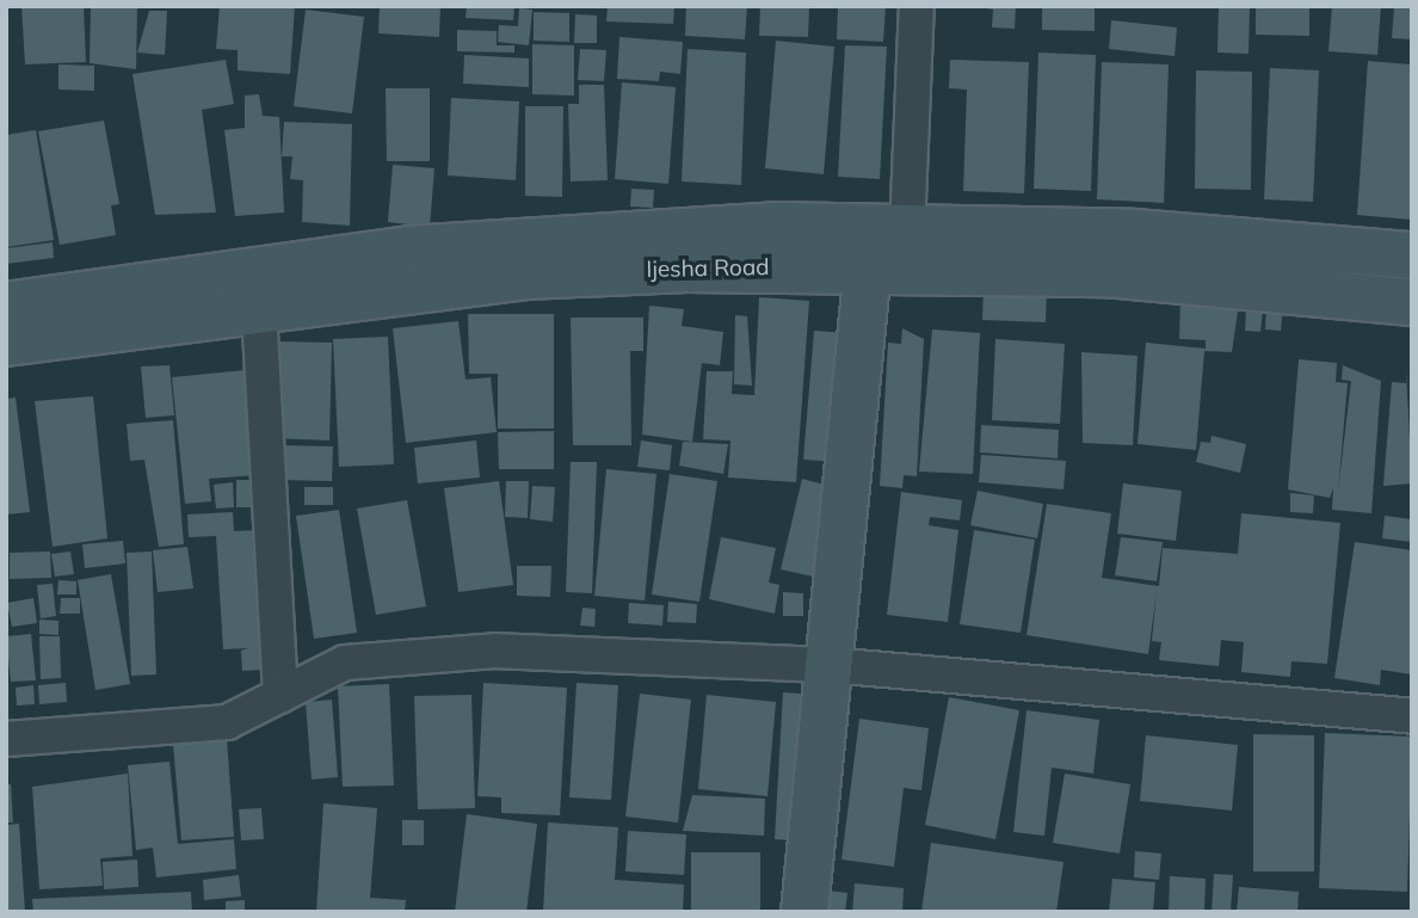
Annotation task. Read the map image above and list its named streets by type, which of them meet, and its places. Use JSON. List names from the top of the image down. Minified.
{"streets":{"main road":["Ijesha Road"]}}
